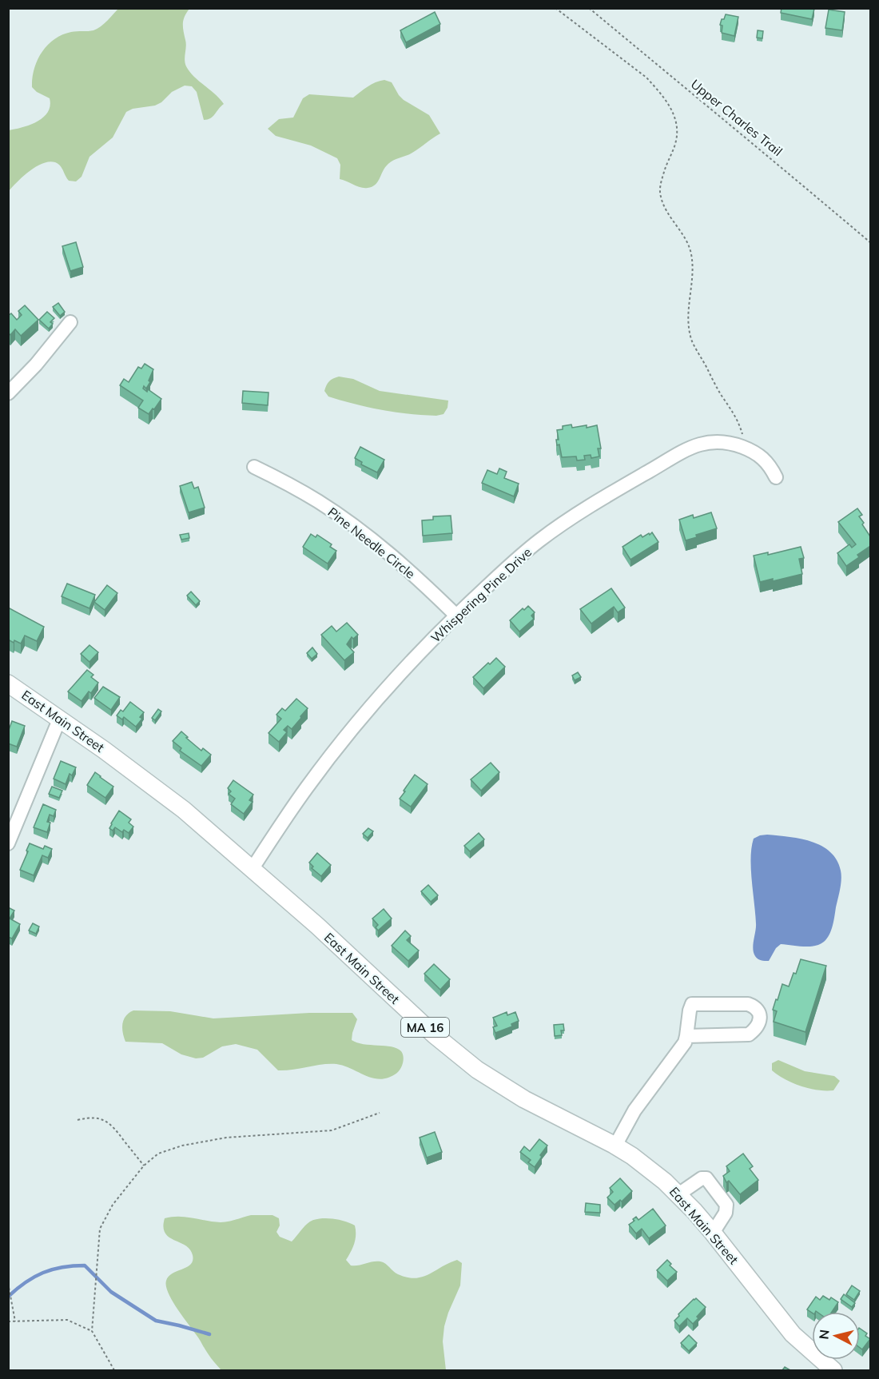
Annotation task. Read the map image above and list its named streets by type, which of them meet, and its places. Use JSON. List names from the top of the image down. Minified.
{"streets":{"main road":["East Main Street","MA 16"],"street":["Pine Needle Circle","Whispering Pine Drive"],"path":["Upper Charles Trail"]},"crossings":[["Pine Needle Circle","Whispering Pine Drive"],["Whispering Pine Drive","East Main Street"]],"north":"left"}
